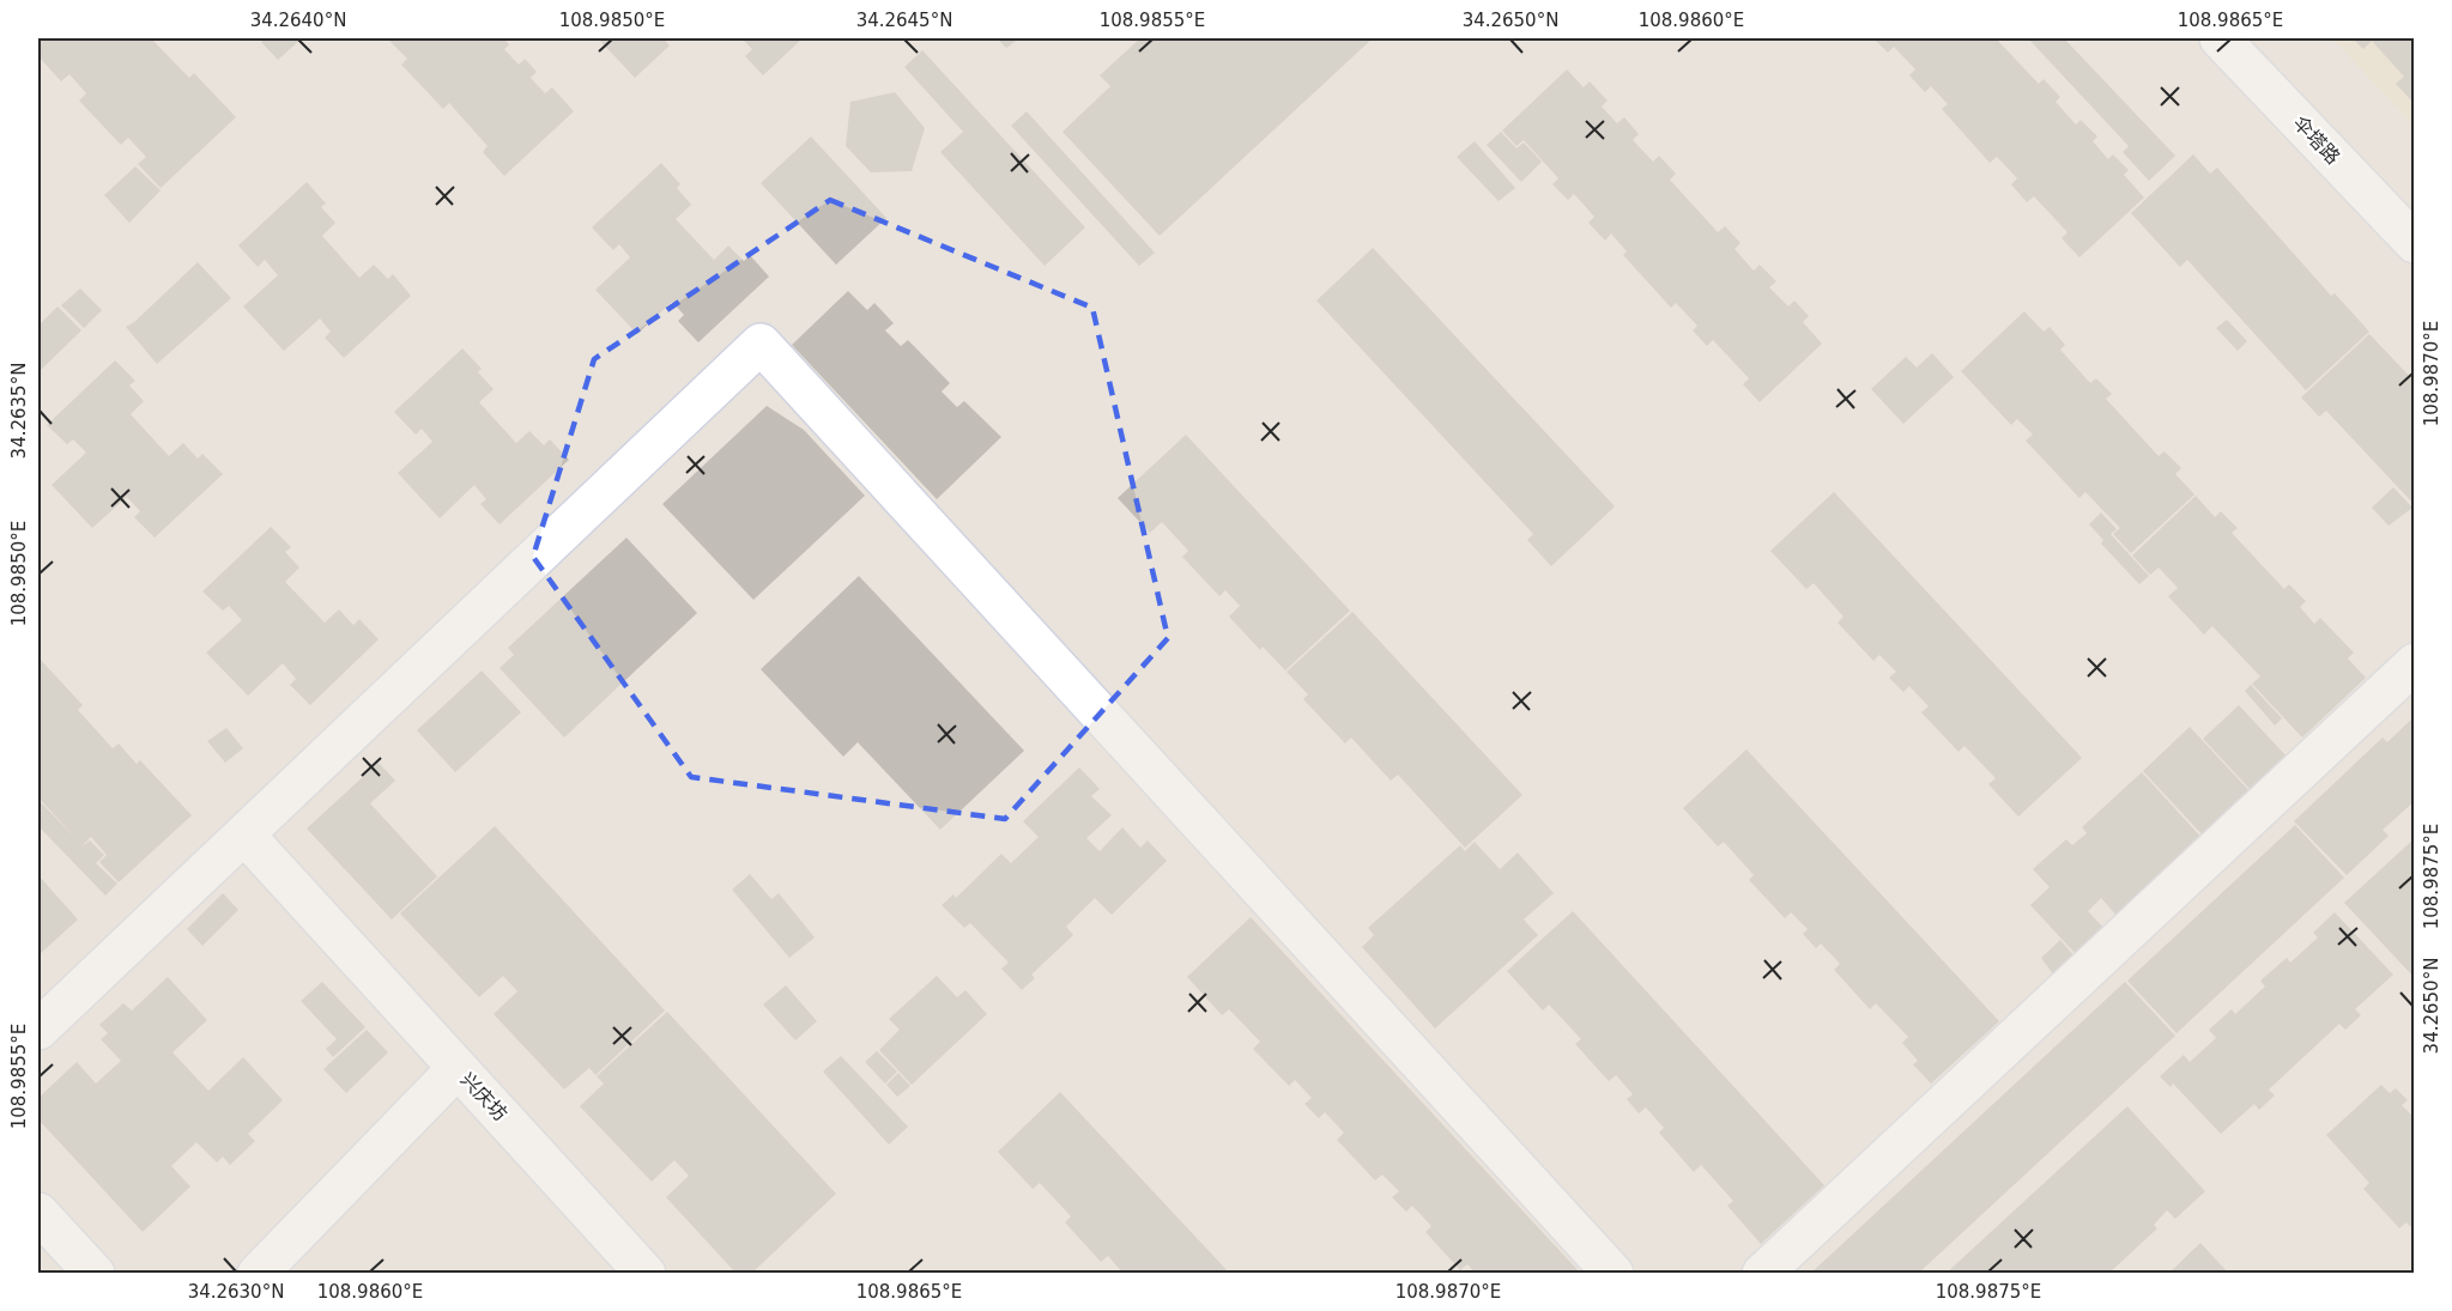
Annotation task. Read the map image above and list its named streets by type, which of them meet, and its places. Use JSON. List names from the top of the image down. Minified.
{"streets":{"street":["伞塔路","兴庆坊"]},"coordinates":["34.2640°N","108.9850°E","34.2645°N","108.9855°E","34.2650°N","108.9860°E","108.9865°E","108.9870°E","34.2635°N","108.9875°E","34.2630°N"]}
